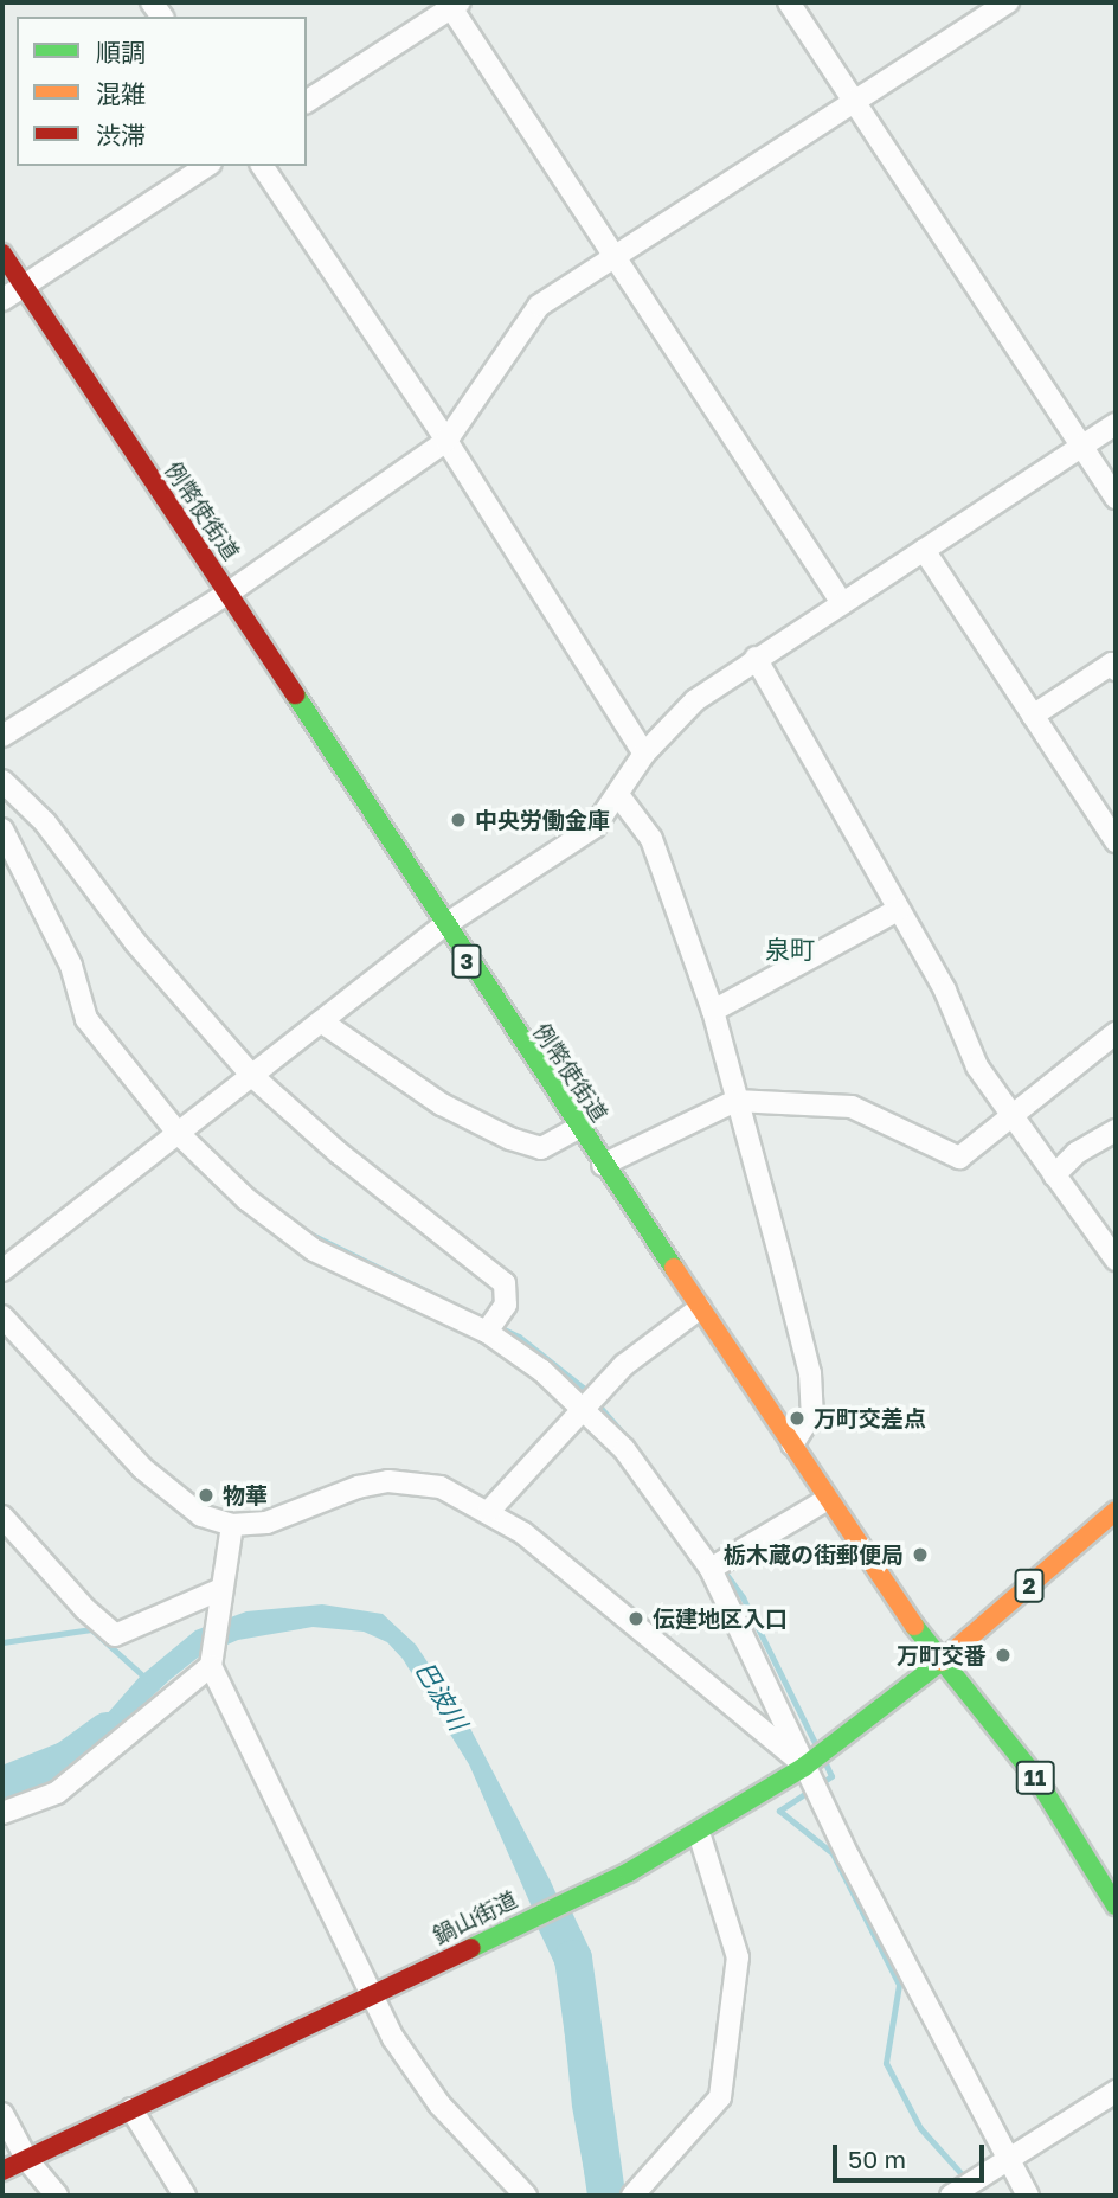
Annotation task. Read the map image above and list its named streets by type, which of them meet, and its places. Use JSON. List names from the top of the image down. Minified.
{"streets":{"main road":["例幣使街道","3","2","11","鍋山街道"]},"crossings":[["例幣使街道","2"],["例幣使街道","鍋山街道"],["2","鍋山街道"]],"districts":["泉町"],"water":["巴波川"],"places":["中央労働金庫","万町交差点","物華","栃木蔵の街郵便局","伝建地区入口","万町交番"],"legend":["順調","混雑","渋滞"],"scale_bar":"50 m"}
